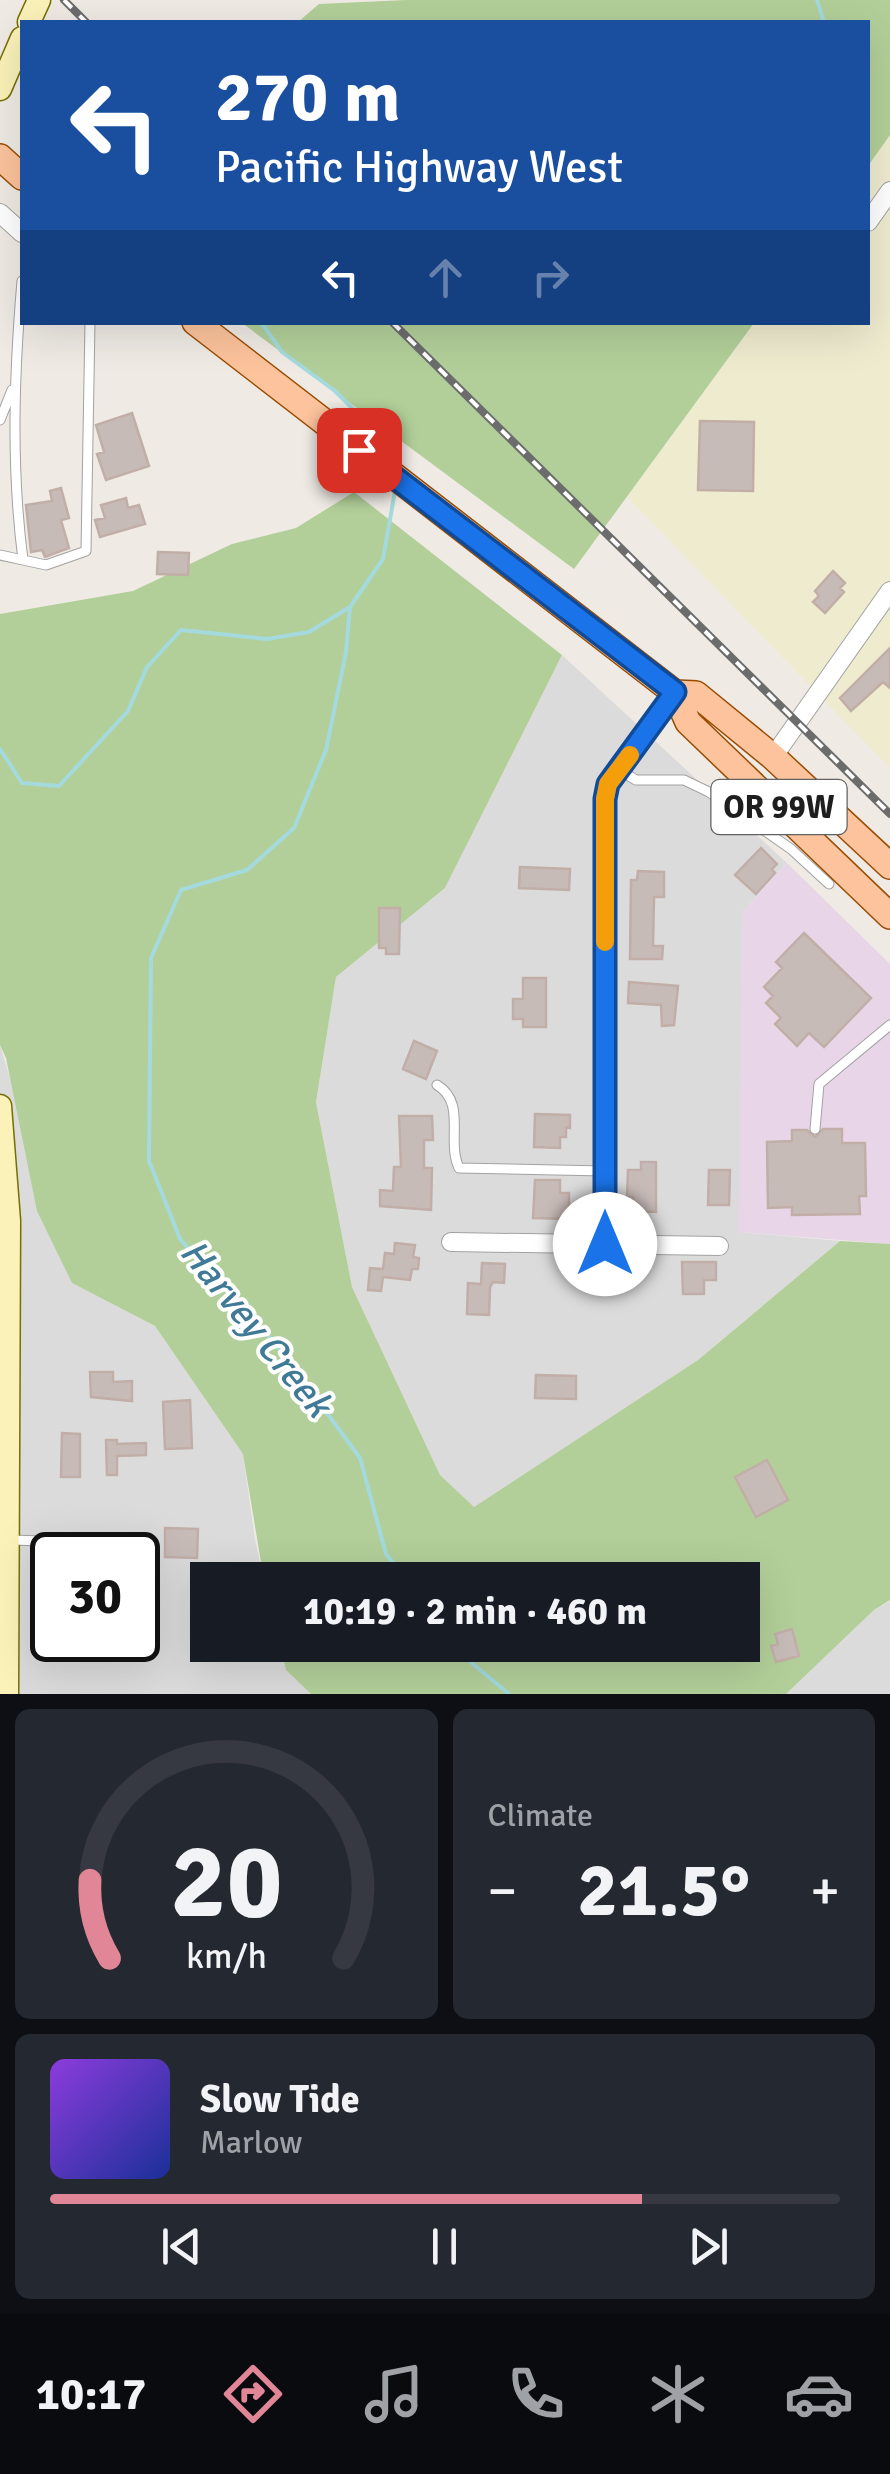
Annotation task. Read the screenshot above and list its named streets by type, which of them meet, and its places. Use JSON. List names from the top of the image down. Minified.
{"streets":{"main road":["OR 99W"]},"water":["Harvey Creek"],"page":{"turn":["270 m","Pacific Highway West"],"limit":"30","trip":"10:19 · 2 min · 460 m","tile":"Climate","heat":["−","21.5°","+"],"song":["Slow Tide","Marlow"],"tabs":"10:17","gauge":["20","km/h"]}}
